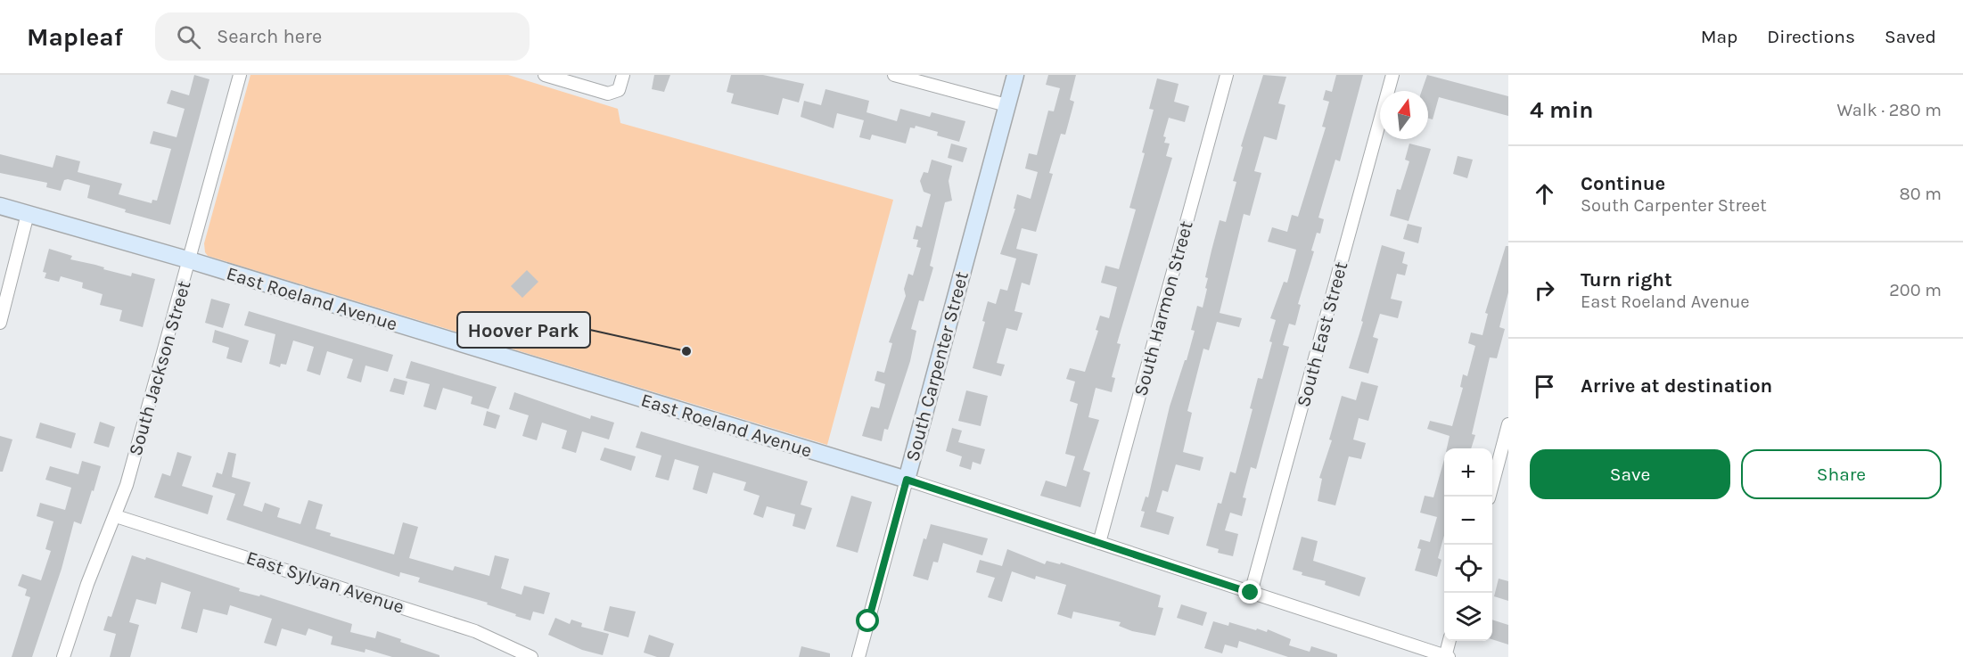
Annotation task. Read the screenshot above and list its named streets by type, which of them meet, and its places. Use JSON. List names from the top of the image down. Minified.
{"streets":{"street":["East Roeland Avenue","South Harmon Street","South East Street","South Carpenter Street","South Jackson Street","East Sylvan Avenue"]},"crossings":[["East Roeland Avenue","South Harmon Street"],["East Roeland Avenue","South East Street"],["East Roeland Avenue","South Carpenter Street"],["East Roeland Avenue","South Jackson Street"],["South Jackson Street","East Sylvan Avenue"]],"places":["Hoover Park"],"north":"top","page":{"header":"Mapleaf","search":"Search here","nav":["Map","Directions","Saved"],"heading":["4 min","Walk · 280 m"],"list":[["Continue","South Carpenter Street","80 m"],["Turn right","East Roeland Avenue","200 m"],"Arrive at destination"],"buttons":["Save","Share"],"map_buttons":["+","−"]}}
